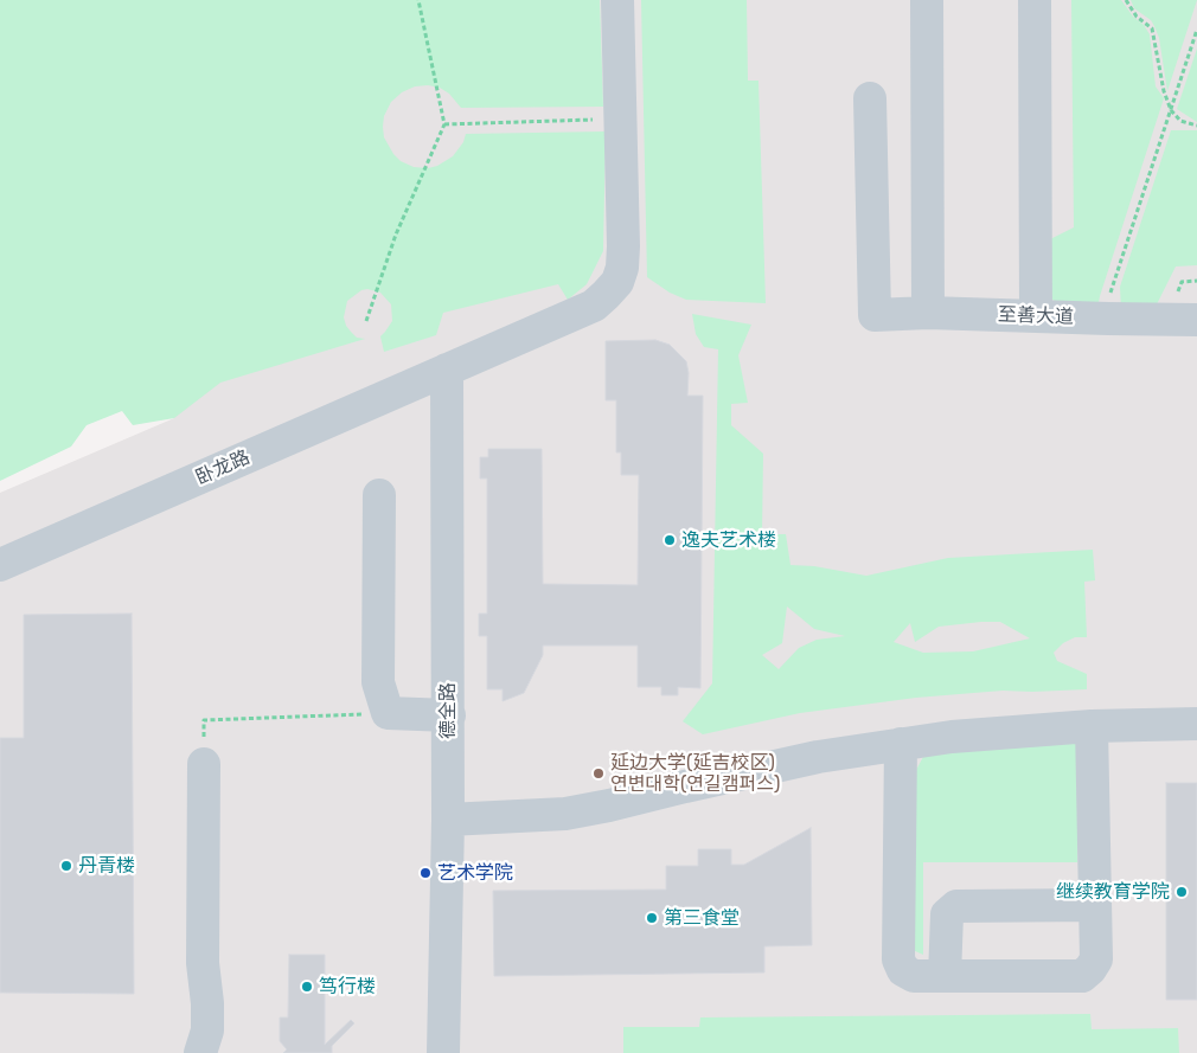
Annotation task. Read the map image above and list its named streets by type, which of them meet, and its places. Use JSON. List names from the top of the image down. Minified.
{"streets":{"lane":["至善大道","卧龙路","德全路"]},"crossings":[["卧龙路","德全路"]],"places":["逸夫艺术楼","延边大学(延吉校区) 연변대학(연길캠퍼스)","丹青楼","艺术学院","继续教育学院","第三食堂","笃行楼"]}
